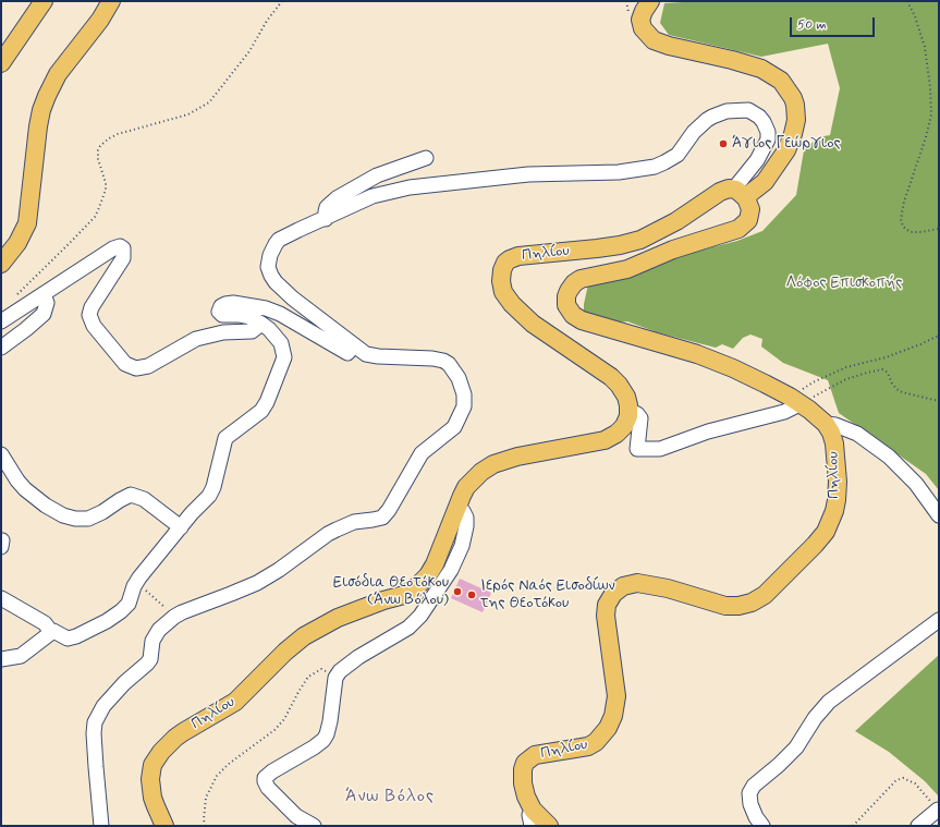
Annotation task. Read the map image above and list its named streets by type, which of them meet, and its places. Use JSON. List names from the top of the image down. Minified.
{"streets":{"main road":["Πηλίου"]},"districts":["Άνω Βόλος"],"parks":["Λόφος Επισκοπής"],"places":["Άγιος Γεώργιος","Εισόδια Θεοτόκου (Άνω Βόλου)","Ιερός Ναός Εισοδίων της Θεοτόκου"],"scale_bar":"50 m"}
